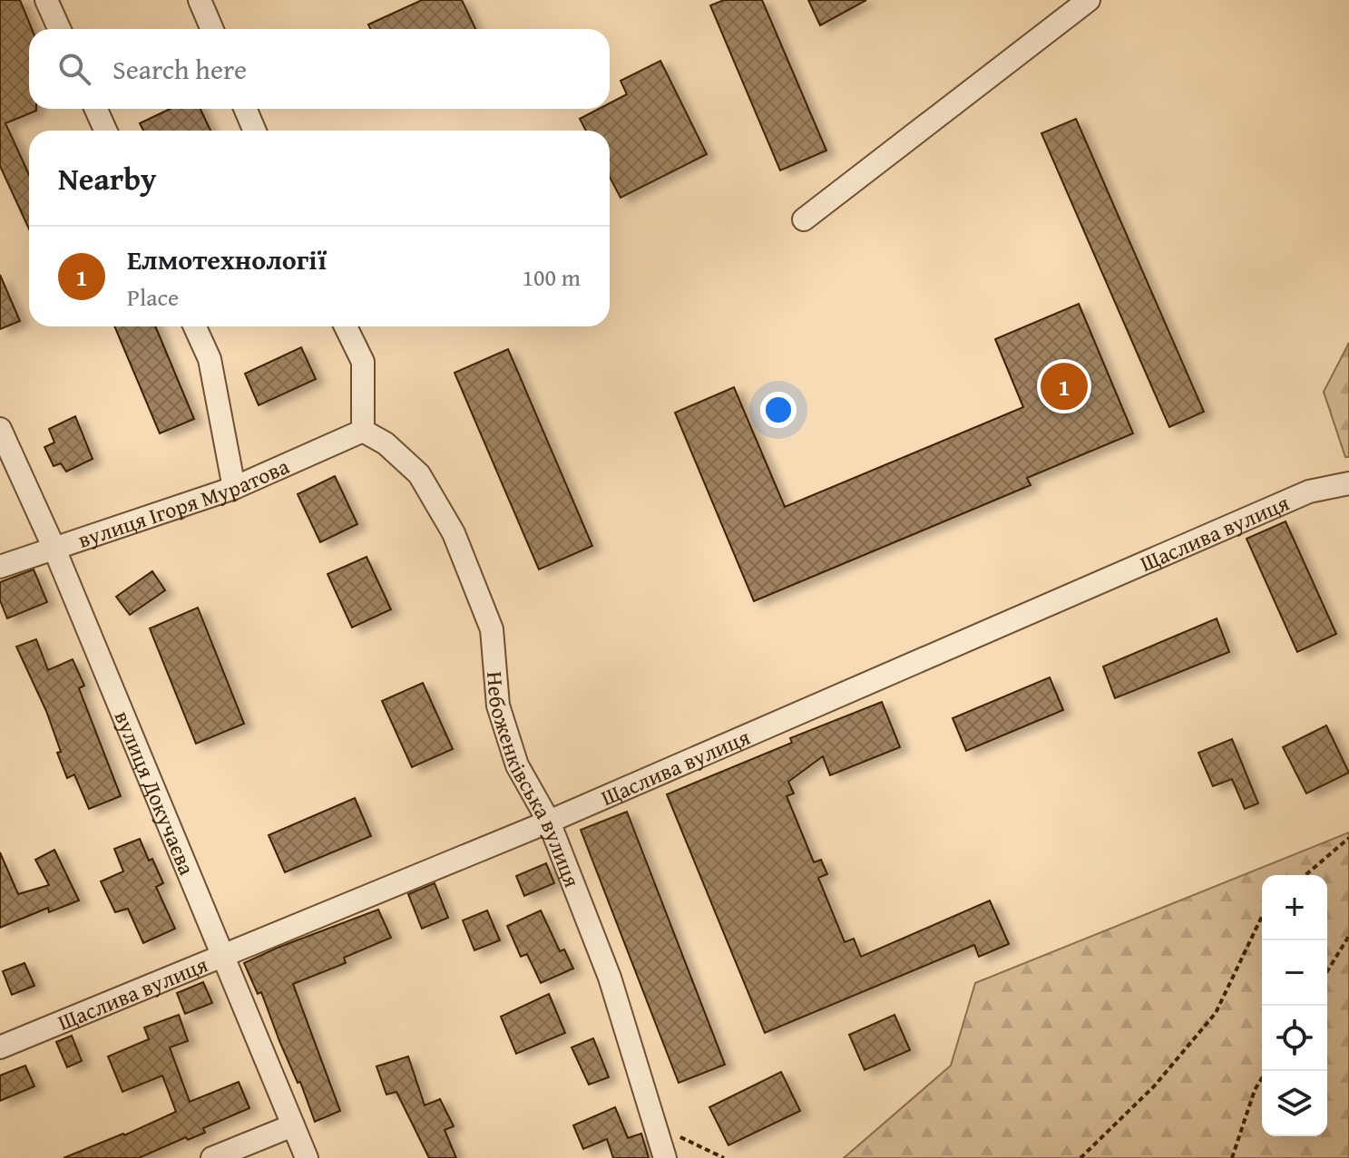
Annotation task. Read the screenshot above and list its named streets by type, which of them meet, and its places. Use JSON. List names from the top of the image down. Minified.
{"streets":{"street":["вулиця Ігоря Муратова","Щаслива вулиця","Небоженківська вулиця","вулиця Докучаєва"]},"crossings":[["вулиця Ігоря Муратова","Небоженківська вулиця"],["вулиця Ігоря Муратова","вулиця Докучаєва"],["Щаслива вулиця","Небоженківська вулиця"],["Щаслива вулиця","вулиця Докучаєва"]],"page":{"search":"Search here","heading":"Nearby","list":[{"mark":"1","name":"Елмотехнології","note":"Place","value":"100 m"}],"pins":"1","map_buttons":["+","−"]}}
